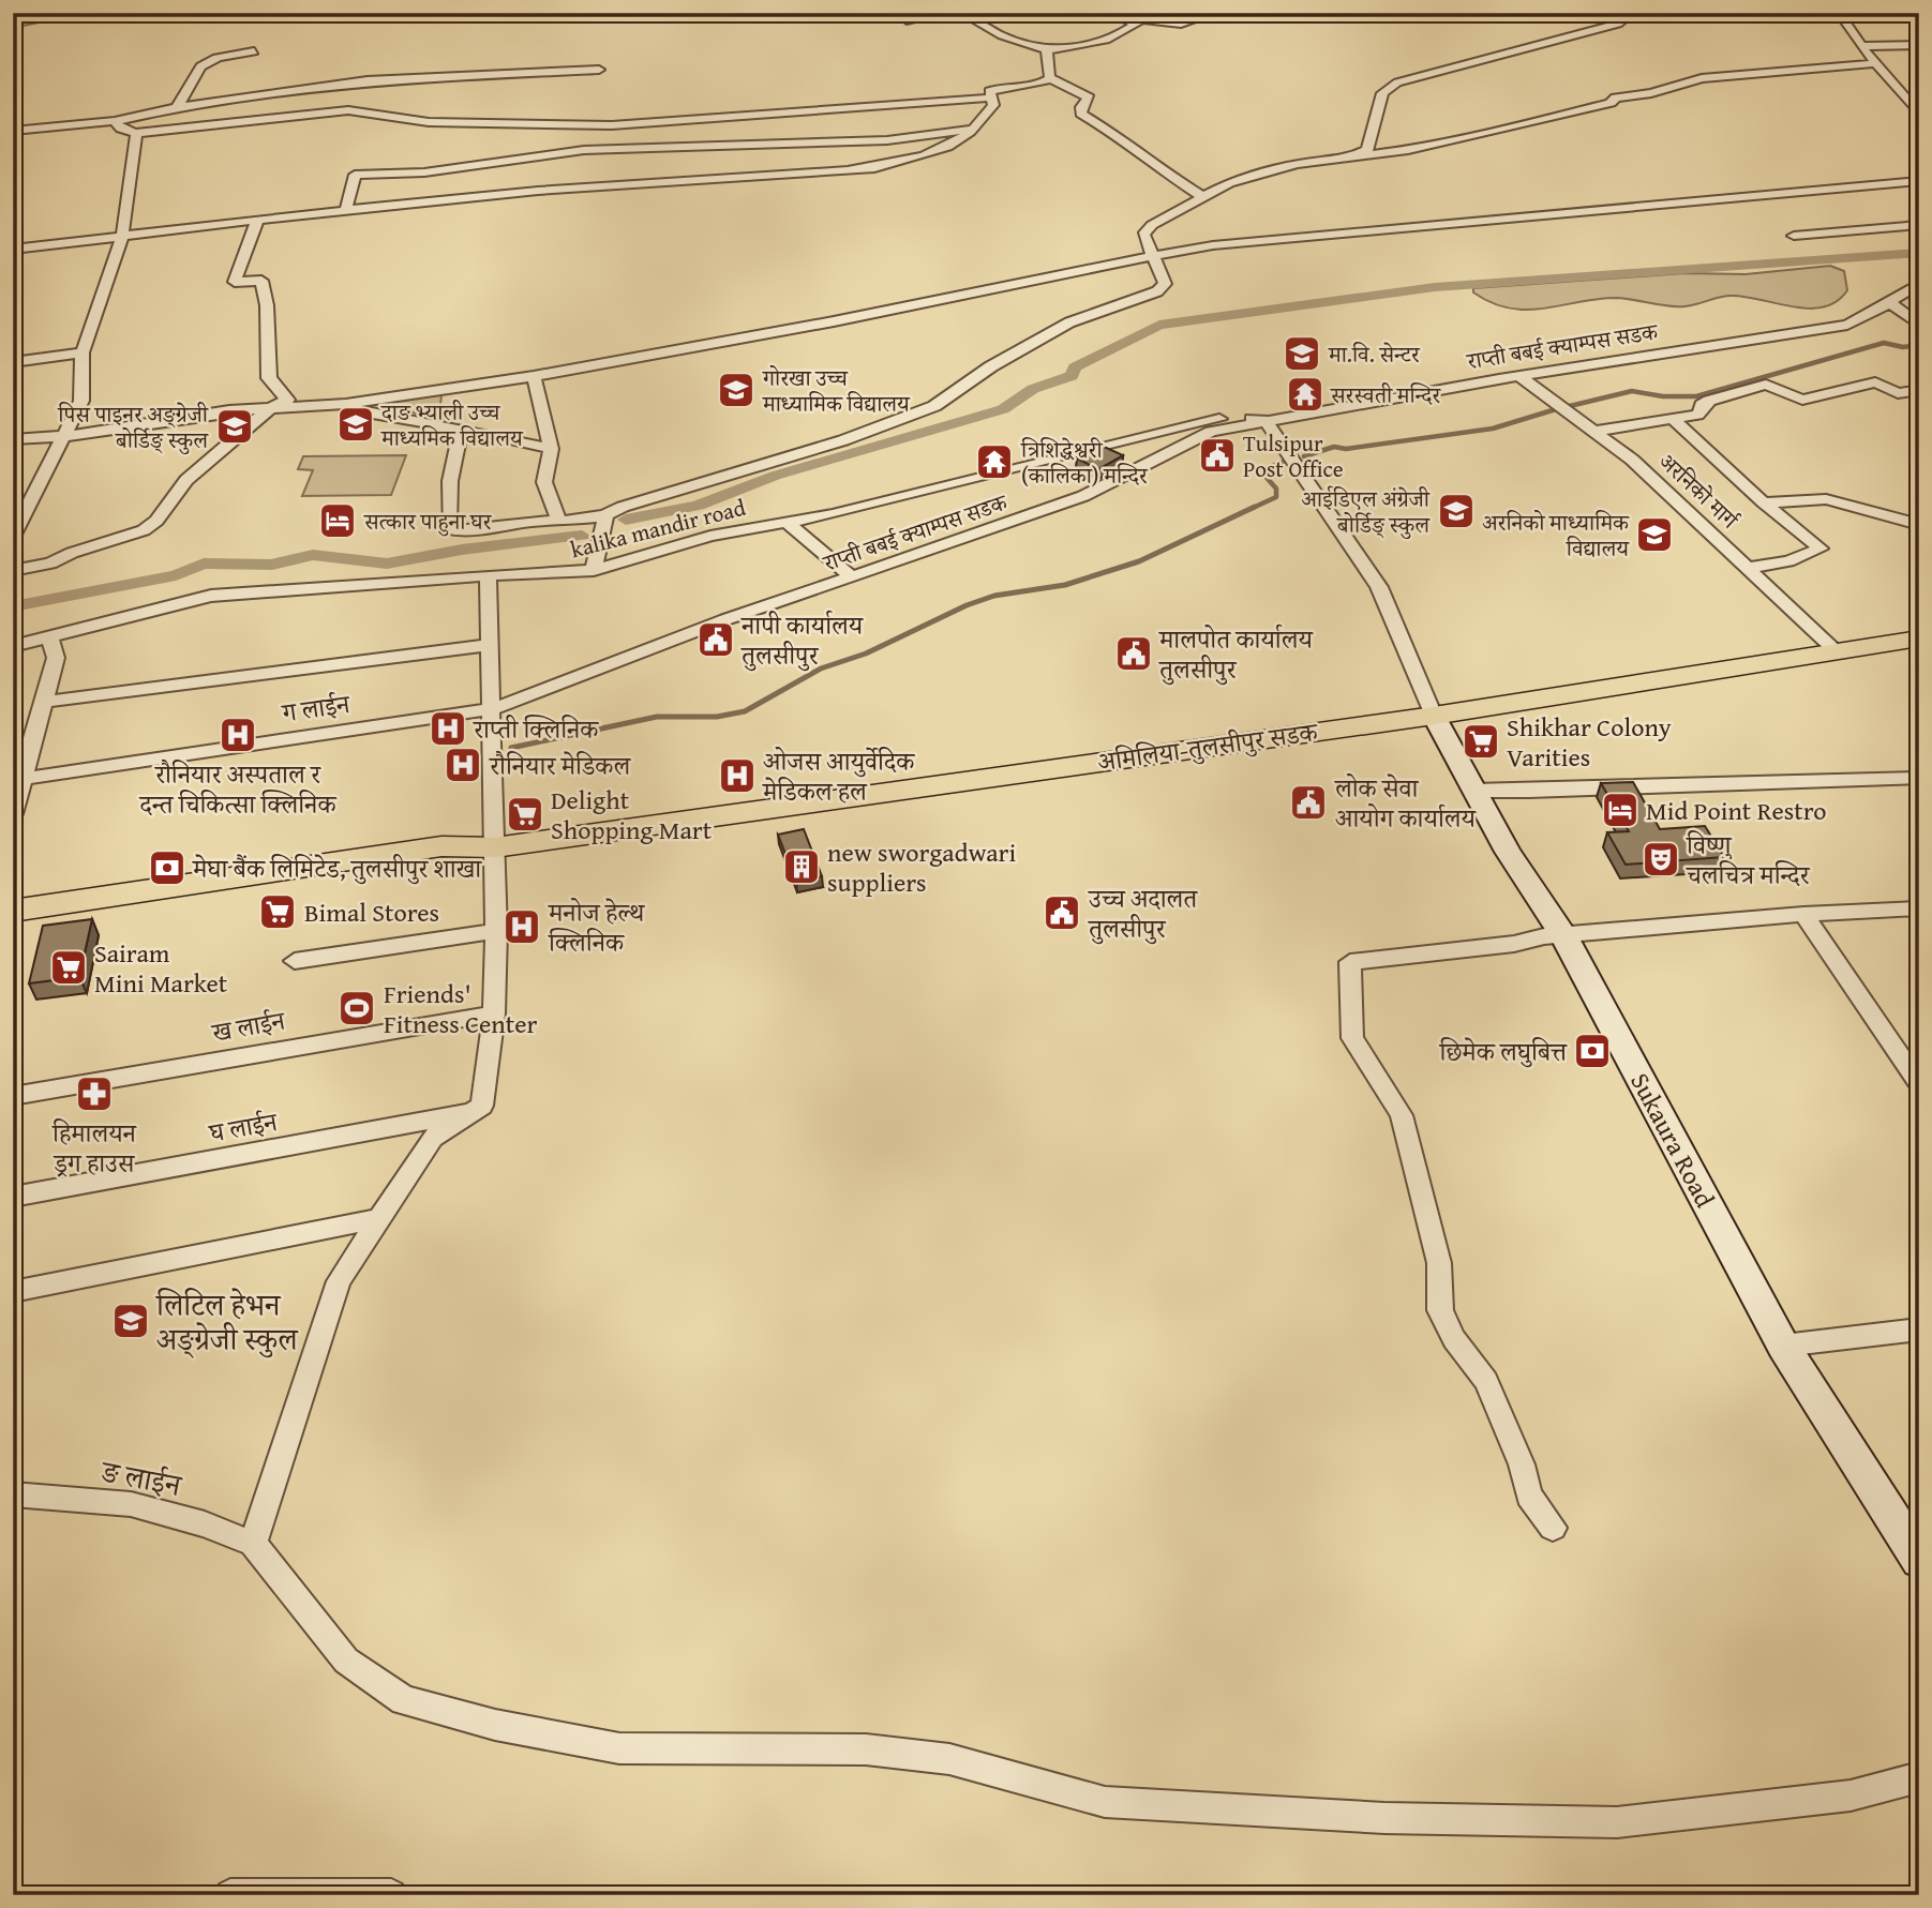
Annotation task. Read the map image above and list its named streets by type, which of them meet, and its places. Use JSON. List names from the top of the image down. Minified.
{"streets":{"main road":["अमिलिया-तुलसीपुर सडक"],"street":["राप्ती बबई क्याम्पस सडक","अरनिको मार्ग","kalika mandir road","ग लाईन","ख लाईन","घ लाईन","Sukaura Road","ङ लाईन"]},"crossings":[["राप्ती बबई क्याम्पस सडक","अरनिको मार्ग"],["राप्ती बबई क्याम्पस सडक","kalika mandir road"],["राप्ती बबई क्याम्पस सडक","ग लाईन"],["अरनिको मार्ग","अमिलिया-तुलसीपुर सडक"],["अमिलिया-तुलसीपुर सडक","Sukaura Road"]],"places":{"school or university":["मा.वि. सेन्टर","गोरखा उच्च माध्यामिक विद्यालय","दाङ भ्याली उच्च माध्यमिक विद्यालय","पिस पाइनर अङ्‍ग्रेजी बोर्डिङ् स्कुल","आईडिएल अंग्रेजी बोर्डिङ् स्कुल","अरनिको माध्यामिक विद्यालय","लिटिल हेभन अङ्‍ग्रेजी स्कुल"],"temple":["सरस्वती मन्दिर","त्रिशिद्धेश्वरी (कालिका) मन्दिर"],"public building":["Tulsipur Post Office","नापी कार्यालय तुलसीपुर","मालपोत कार्यालय तुलसीपुर","लोक सेवा आयोग कार्यालय","उच्च अदालत तुलसीपुर"],"hotel":["सत्कार पाहुना घर","Mid Point Restro"],"hospital":["राप्ती क्लिनिक","रौनियार अस्पताल र दन्त चिकित्सा क्लिनिक","रौनियार मेडिकल","ओजस आयुर्वेदिक मेडिकल हल","मनोज हेल्थ क्लिनिक"],"supermarket":["Shikhar Colony Varities","Delight Shopping Mart","Bimal Stores","Sairam Mini Market"],"theatre":["विष्णु चलचित्र मन्दिर"],"building":["new sworgadwari suppliers"],"bank":["मेघा बैंक लिमिटेड, तुलसीपुर शाखा","छिमेक लघुबित्त"],"sports":["Friends' Fitness Center"],"pharmacy":["हिमालयन ड्रग हाउस"]}}
